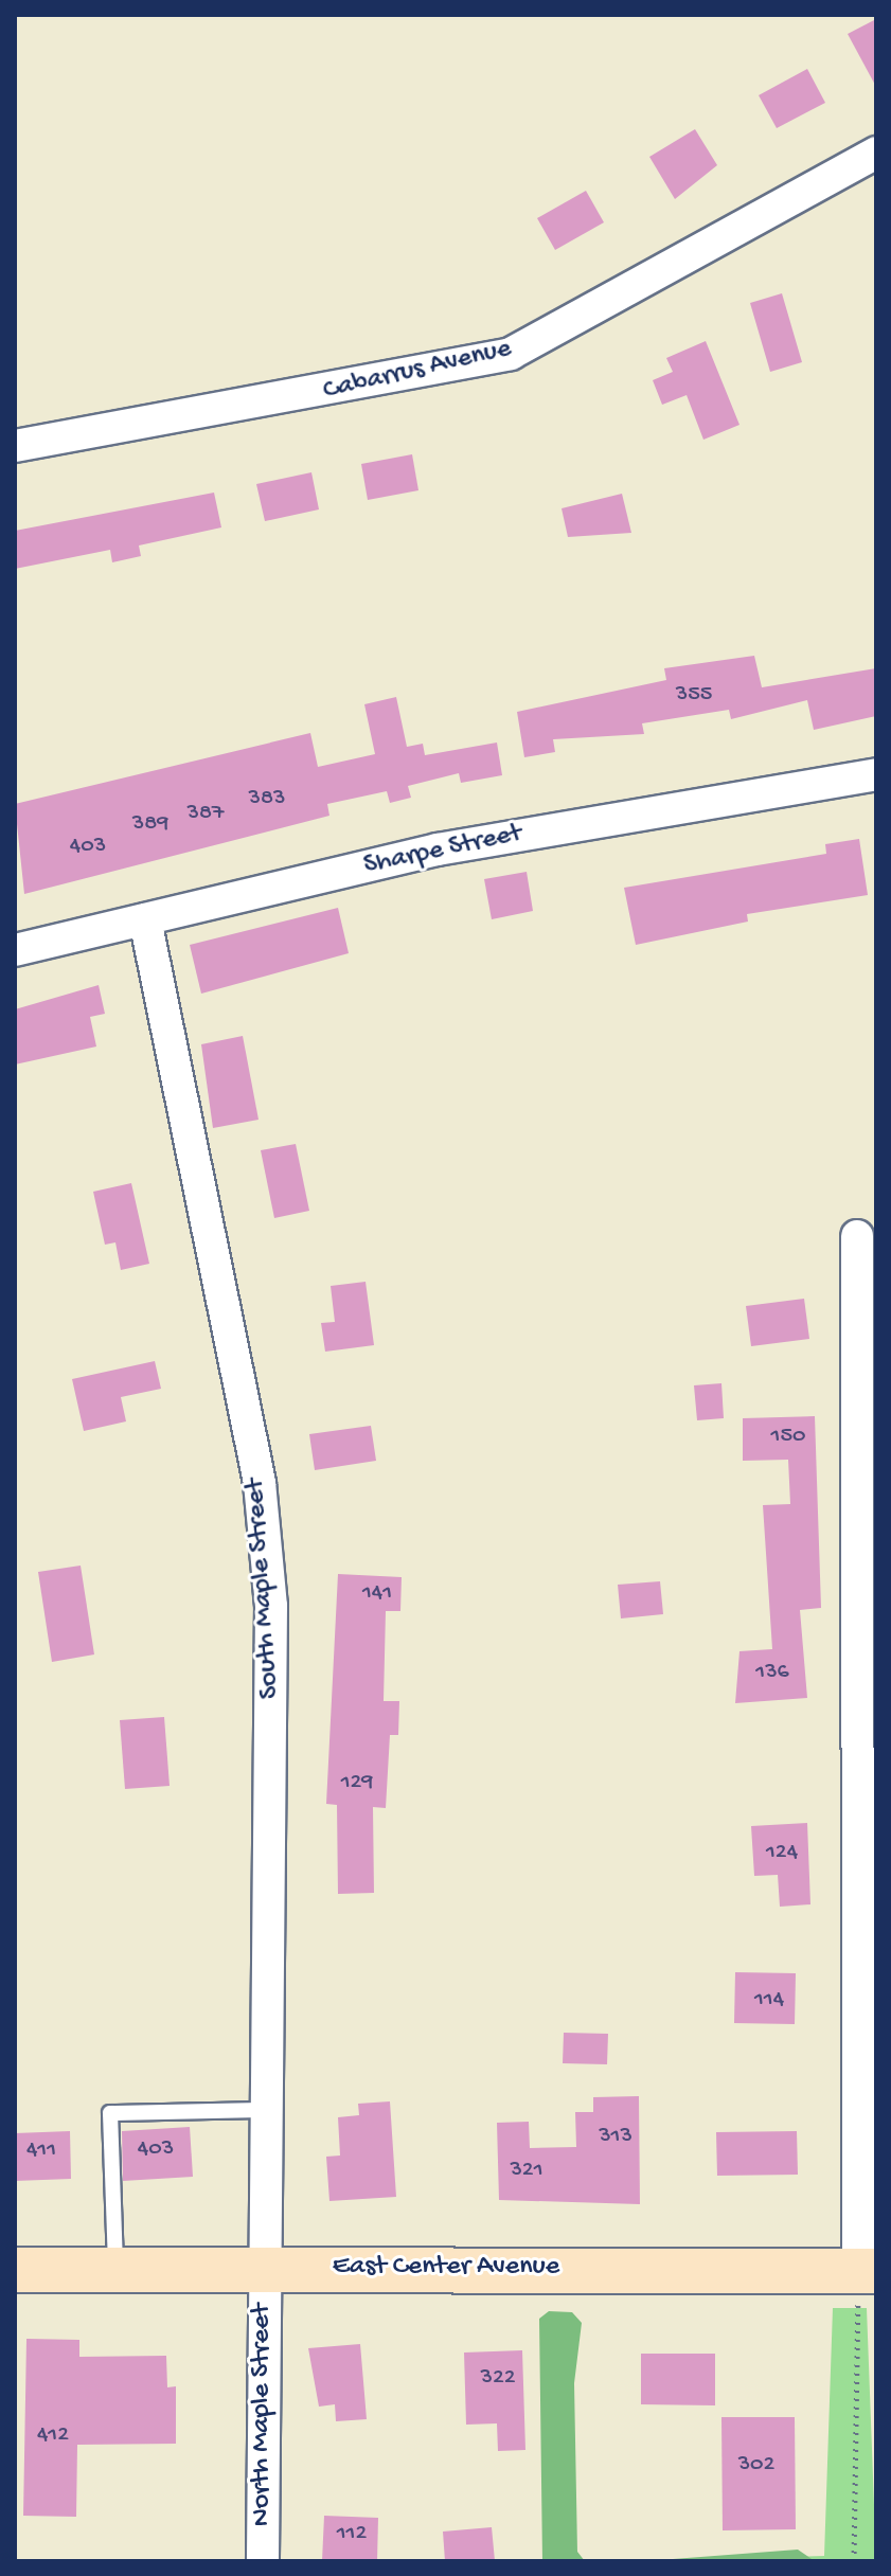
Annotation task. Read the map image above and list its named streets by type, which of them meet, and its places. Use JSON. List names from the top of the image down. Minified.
{"streets":{"street":["Cabarrus Avenue","Sharpe Street","South Maple Street","East Center Avenue","North Maple Street"]},"crossings":[["Sharpe Street","South Maple Street"],["South Maple Street","East Center Avenue"],["South Maple Street","North Maple Street"],["East Center Avenue","North Maple Street"]],"house_numbers":["355","383","387","389","403","150","141","136","129","124","114","313","403","411","321","322","412","302","112"]}
